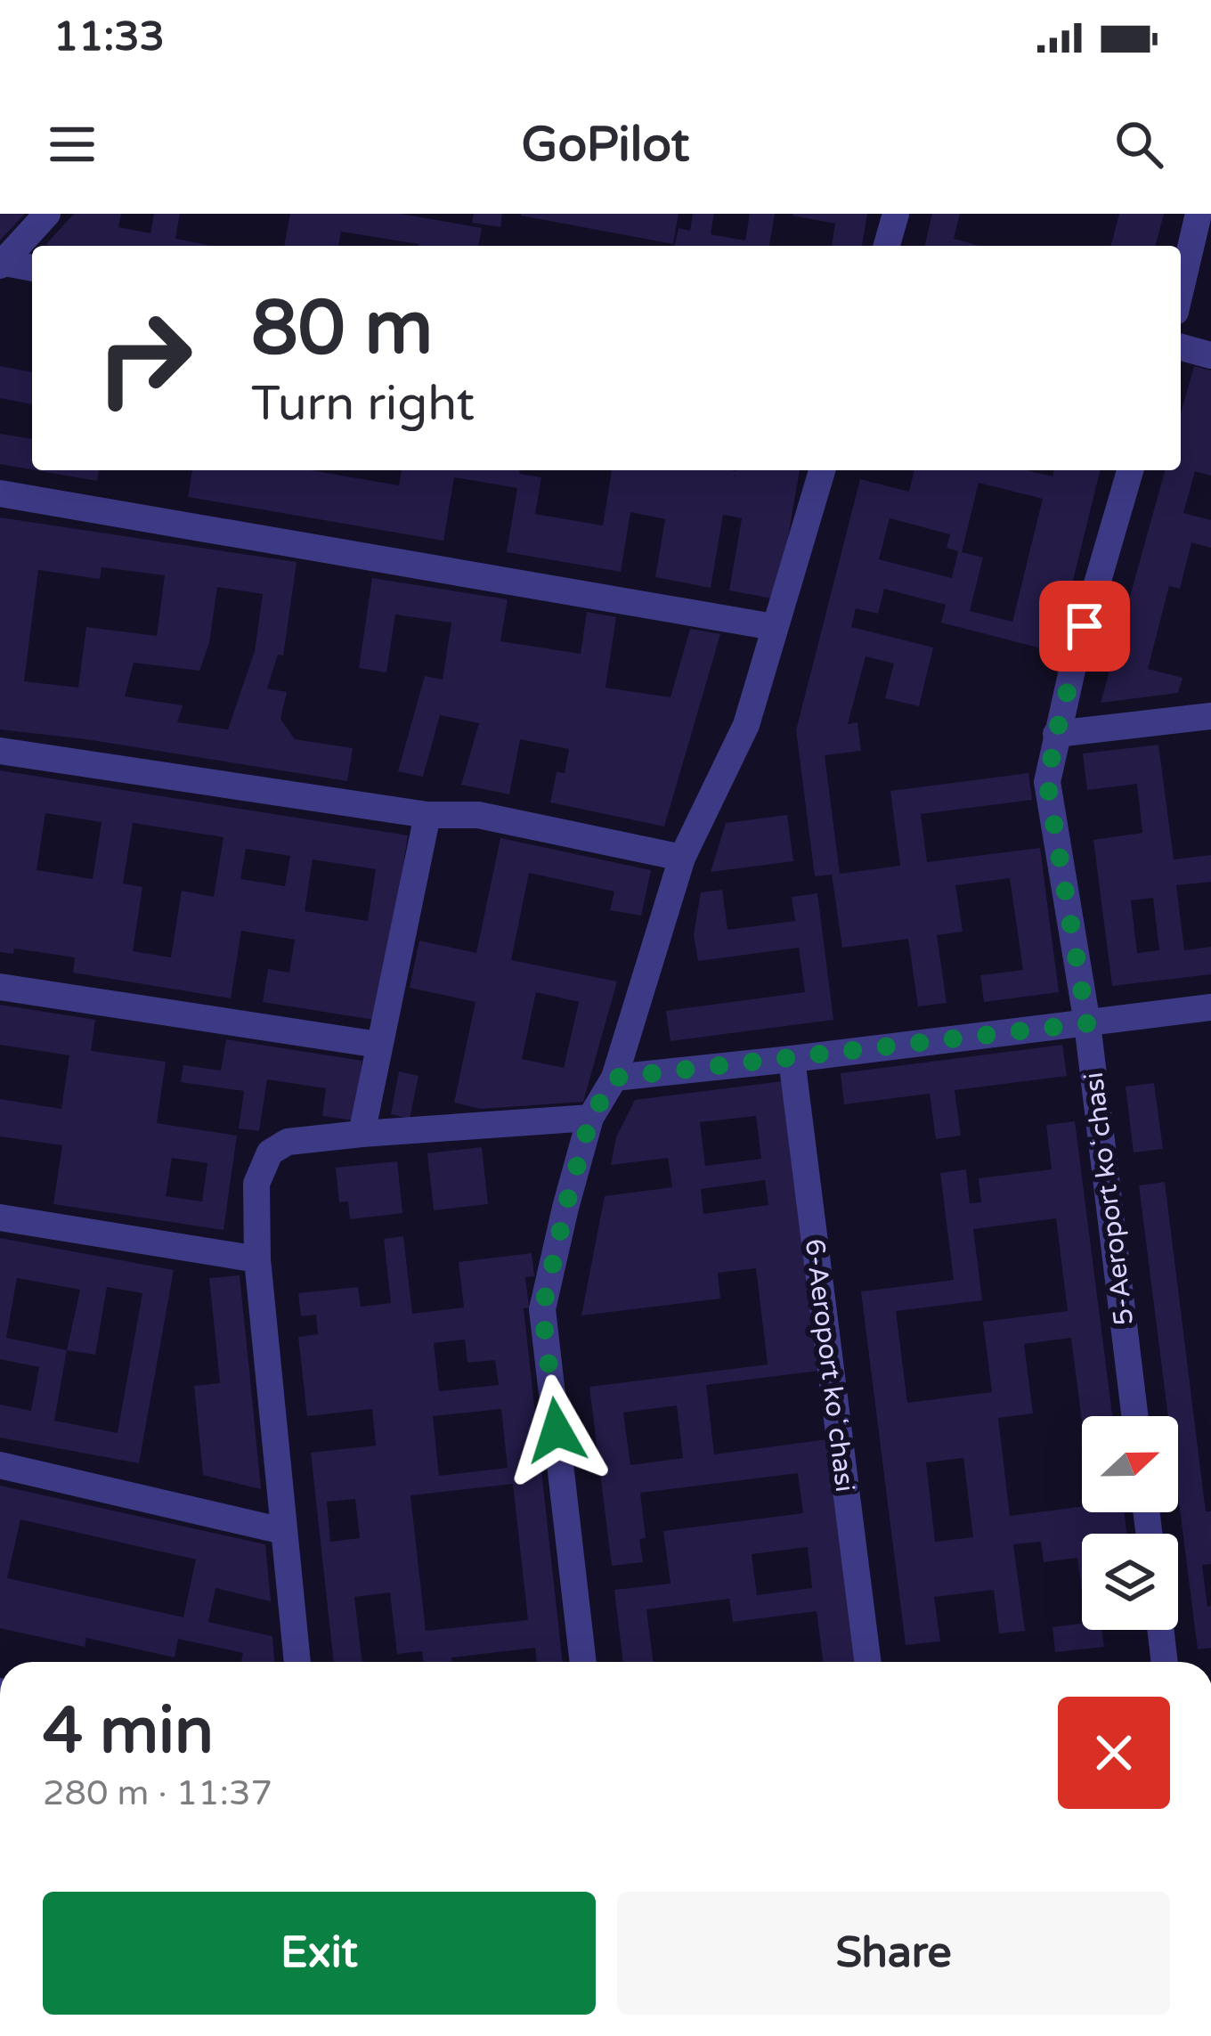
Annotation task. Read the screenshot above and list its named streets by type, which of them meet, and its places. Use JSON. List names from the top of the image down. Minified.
{"streets":{"street":["5-Aeroport koʻchasi","6-Aeroport koʻchasi"]},"north":"right","page":{"status":"11:33","header":"GoPilot","turn":["80 m","Turn right"],"heading":["4 min","280 m · 11:37"],"buttons":["Exit","Share"]}}
